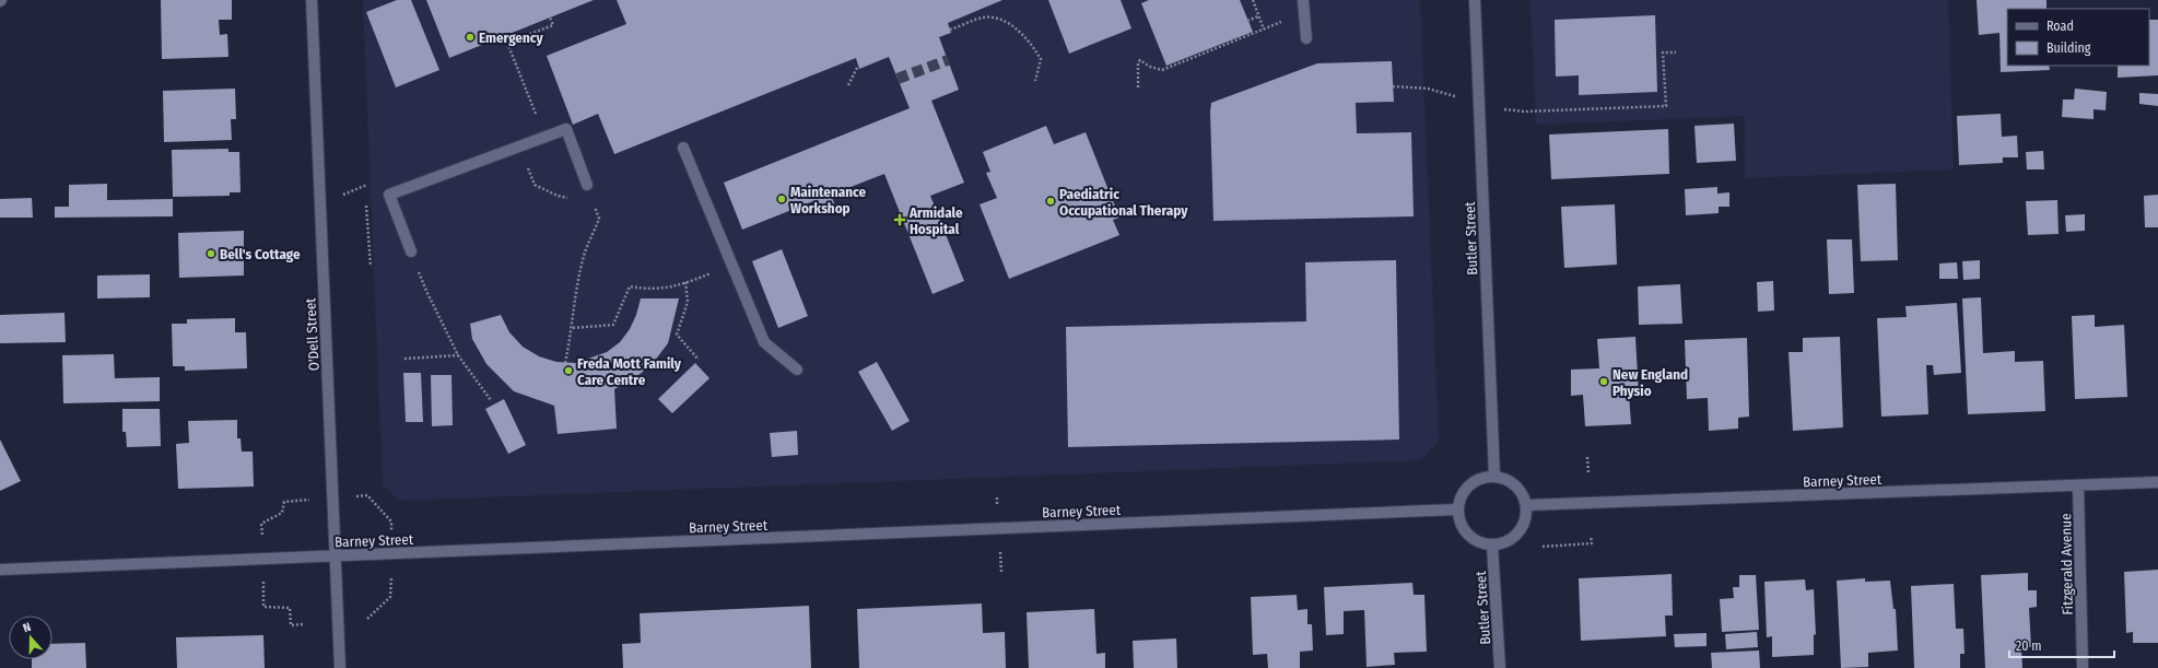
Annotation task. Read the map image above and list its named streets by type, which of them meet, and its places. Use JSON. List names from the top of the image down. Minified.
{"streets":{"street":["Butler Street","O'Dell Street","Barney Street","Fitzgerald Avenue"]},"crossings":[["Butler Street","Barney Street"],["O'Dell Street","Barney Street"],["Barney Street","Fitzgerald Avenue"]],"places":{"other":["Emergency","Maintenance Workshop","Paediatric Occupational Therapy","Bell's Cottage","Freda Mott Family Care Centre","New England Physio"],"health":["Armidale Hospital"]},"legend":["Road","Building"],"scale_bar":"20 m","north":"top"}
